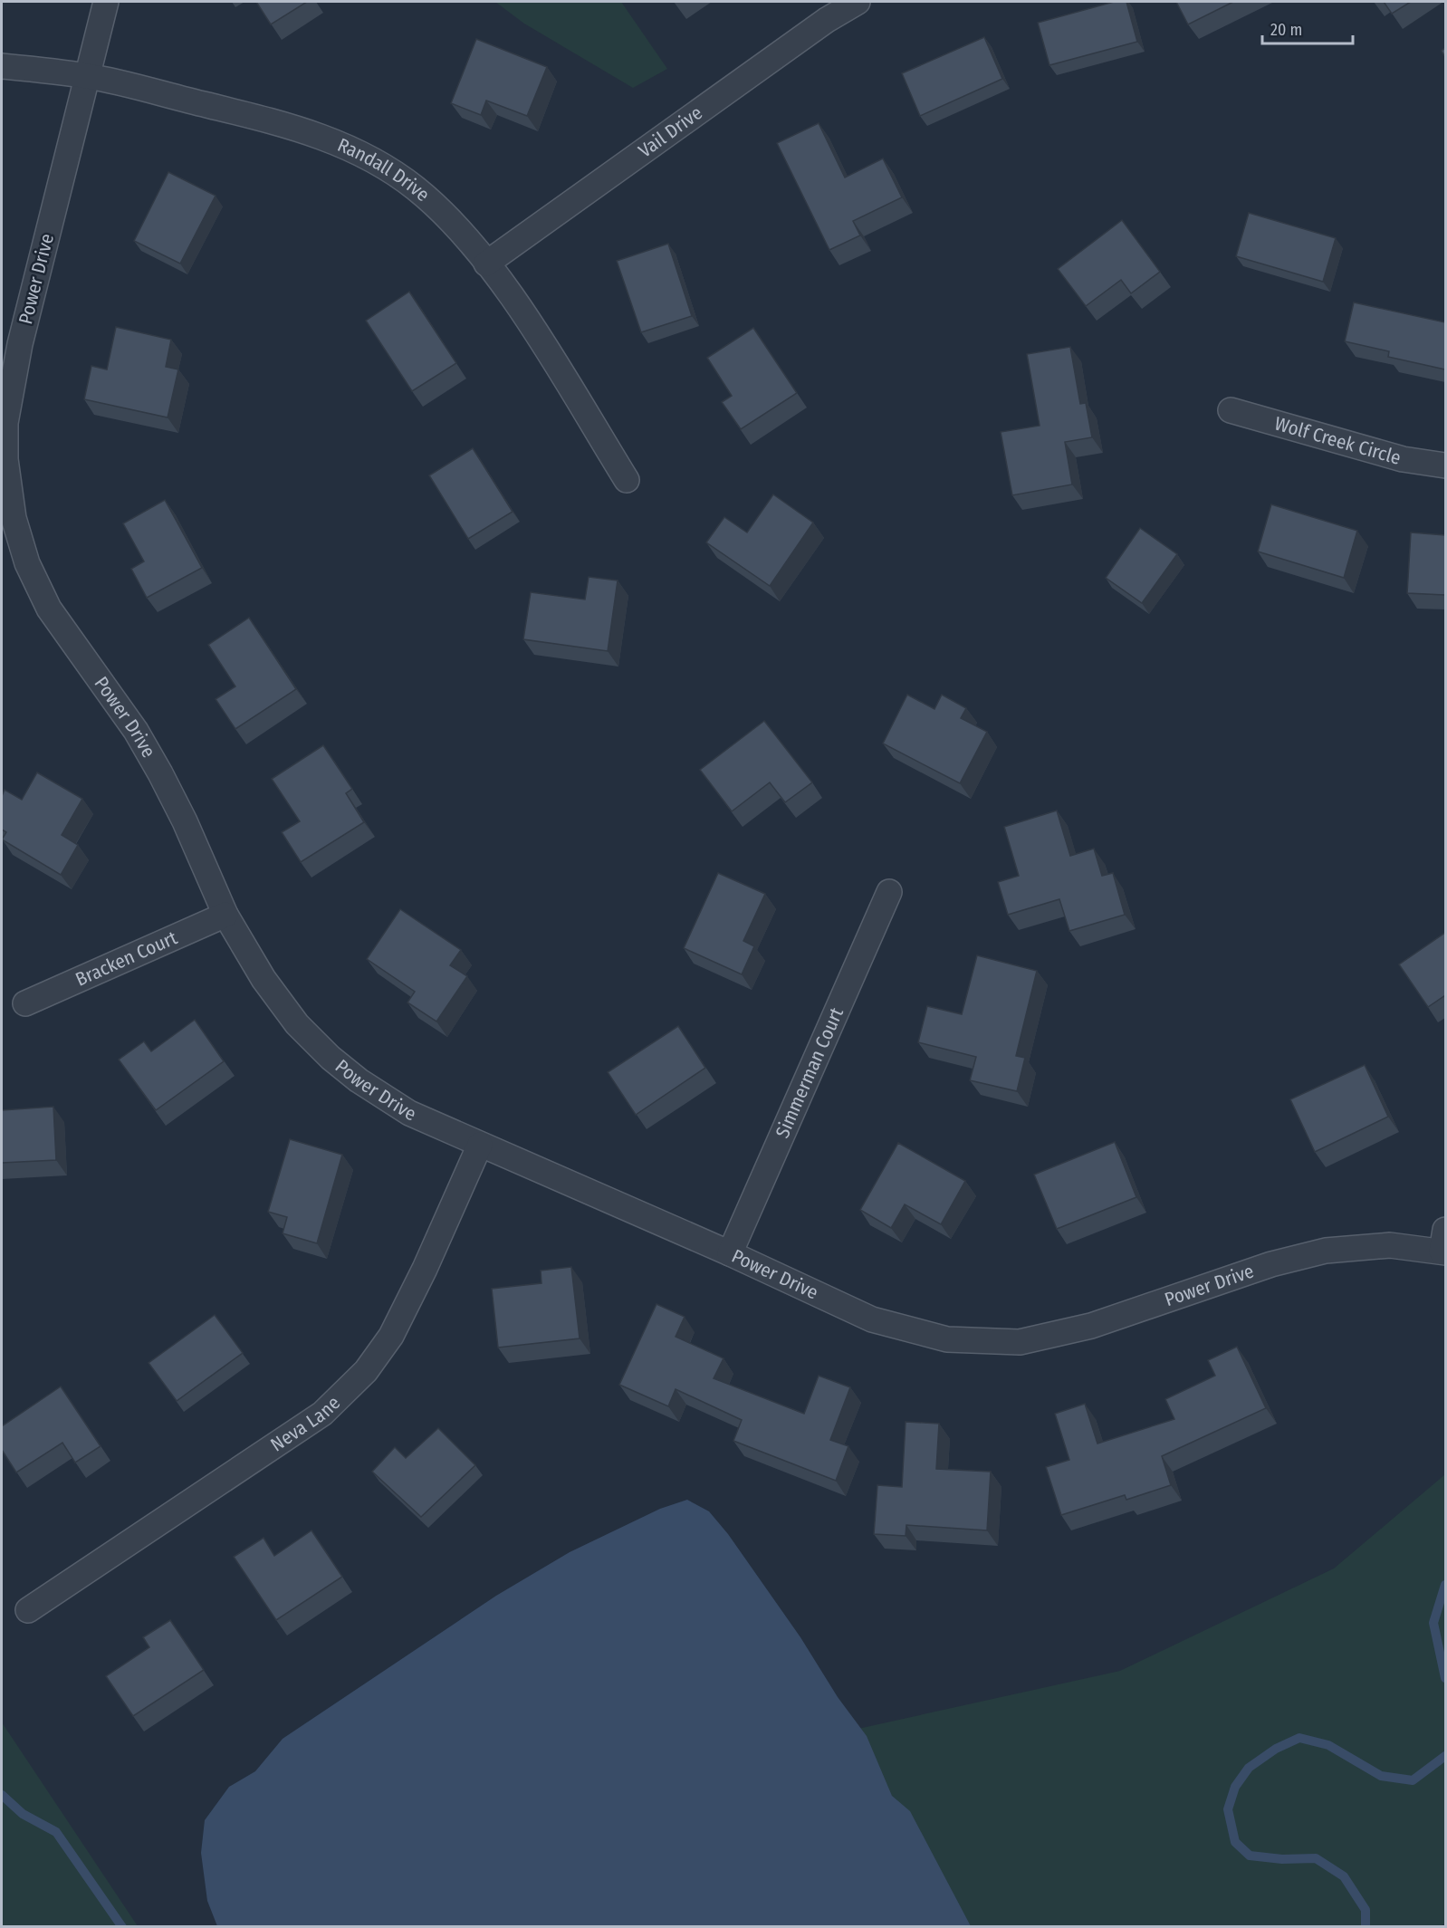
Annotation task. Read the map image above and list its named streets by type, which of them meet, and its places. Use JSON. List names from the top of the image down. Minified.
{"streets":{"street":["Vail Drive","Randall Drive","Power Drive","Wolf Creek Circle","Bracken Court","Simmerman Court","Neva Lane"]},"crossings":[["Vail Drive","Randall Drive"],["Randall Drive","Power Drive"],["Power Drive","Bracken Court"],["Power Drive","Simmerman Court"],["Power Drive","Neva Lane"]],"scale_bar":"20 m"}
